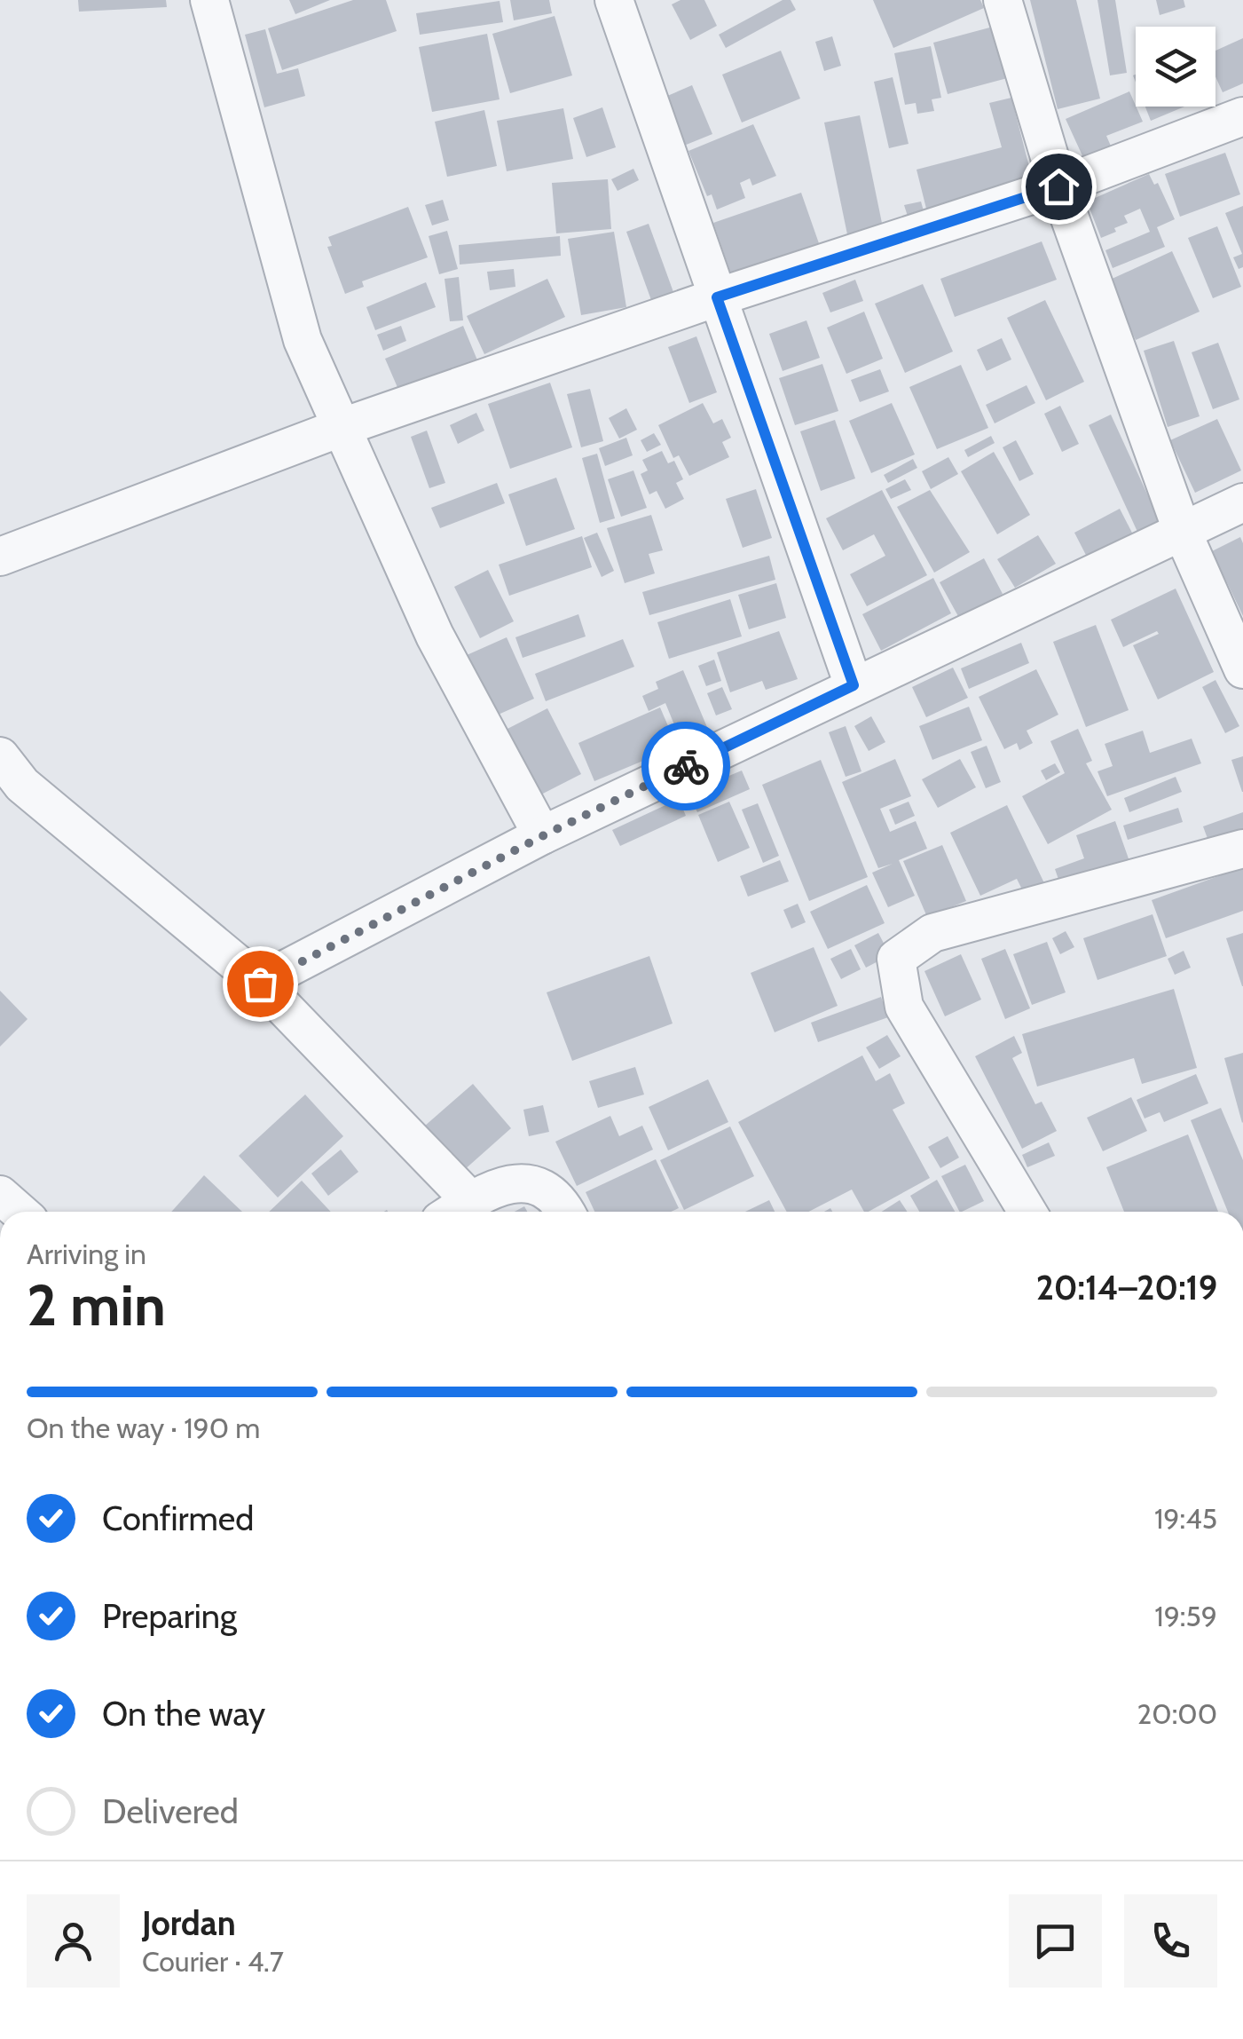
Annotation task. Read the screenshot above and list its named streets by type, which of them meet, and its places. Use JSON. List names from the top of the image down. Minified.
{"page":{"heading":["2 min","Arriving in","20:14–20:19"],"panel":["Jordan","Courier · 4.7"],"bar":"On the way · 190 m","list":[["Confirmed","19:45"],["Preparing","19:59"],["On the way","20:00"],"Delivered"]}}
